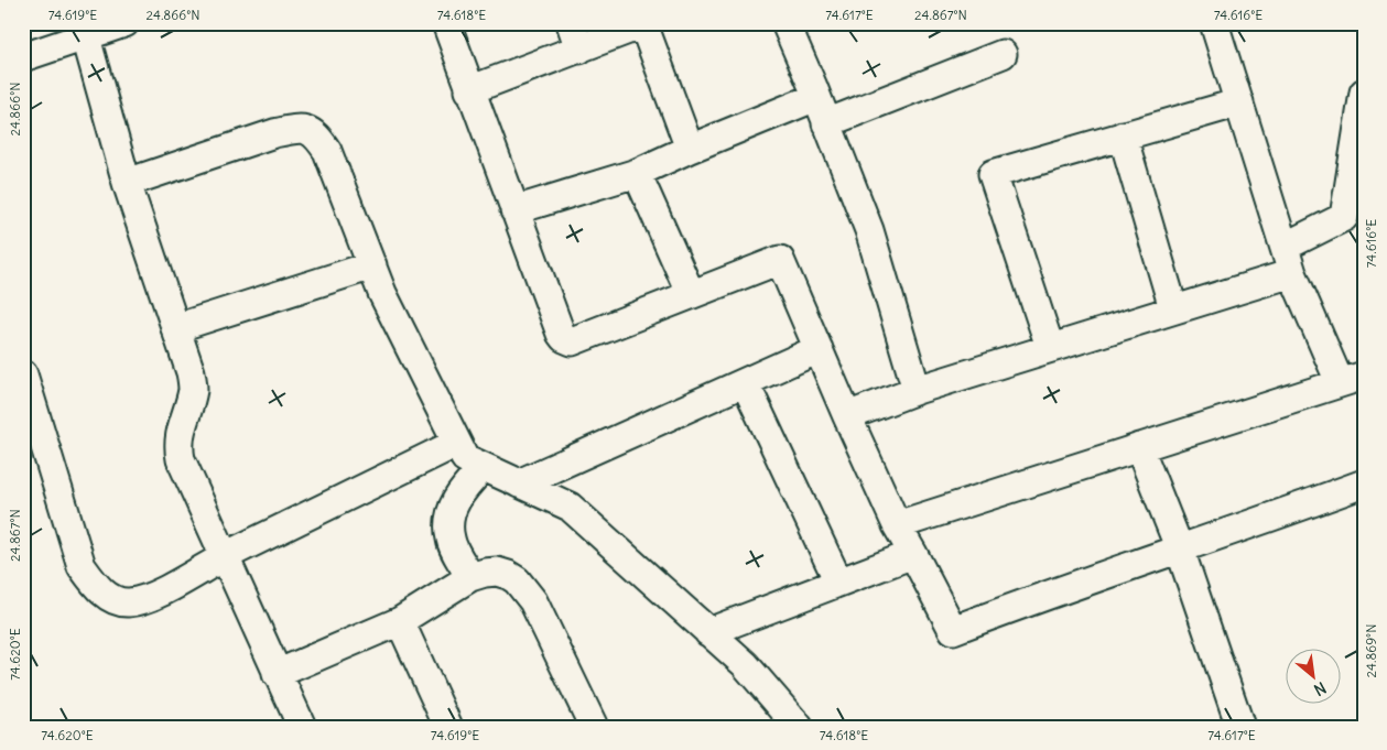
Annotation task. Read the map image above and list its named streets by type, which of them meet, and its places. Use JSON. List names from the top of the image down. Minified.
{"north":"bottom right","coordinates":["74.619°E","24.866°N","74.618°E","74.617°E","24.867°N","74.616°E","24.869°N","74.620°E"]}
